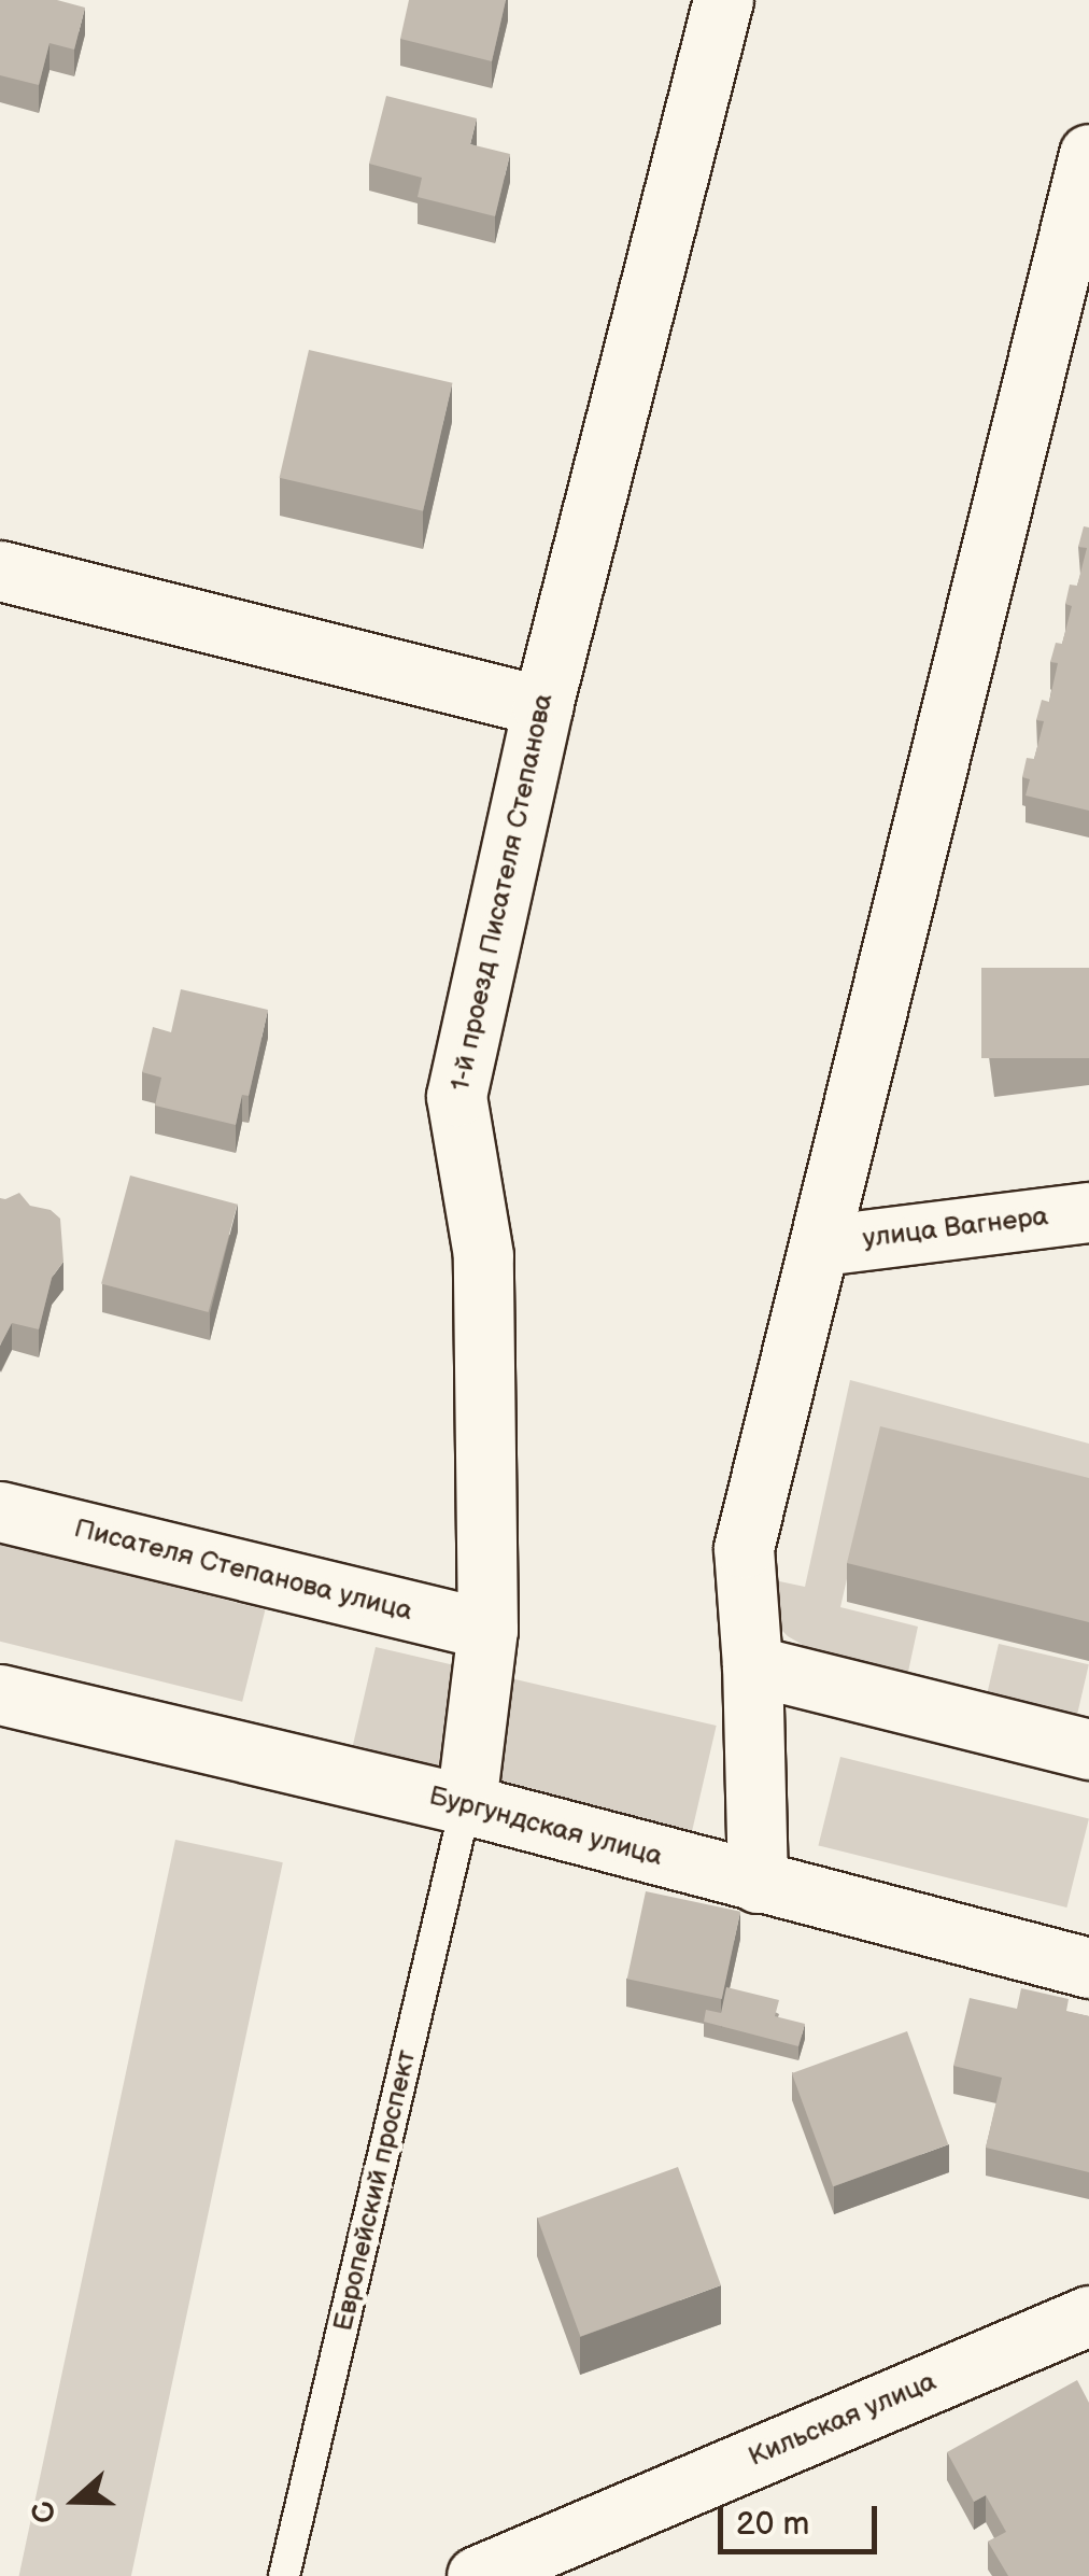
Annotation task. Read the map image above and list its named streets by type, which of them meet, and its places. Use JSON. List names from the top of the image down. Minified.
{"streets":{"street":["1-й проезд Писателя Степанова","улица Вагнера","Писателя Степанова улица","Бургундская улица","Кильская улица"],"lane":["Европейский проспект"]},"crossings":[["1-й проезд Писателя Степанова","Писателя Степанова улица"],["1-й проезд Писателя Степанова","Бургундская улица"],["1-й проезд Писателя Степанова","Европейский проспект"],["Бургундская улица","Европейский проспект"]],"scale_bar":"20 m","north":"left"}
